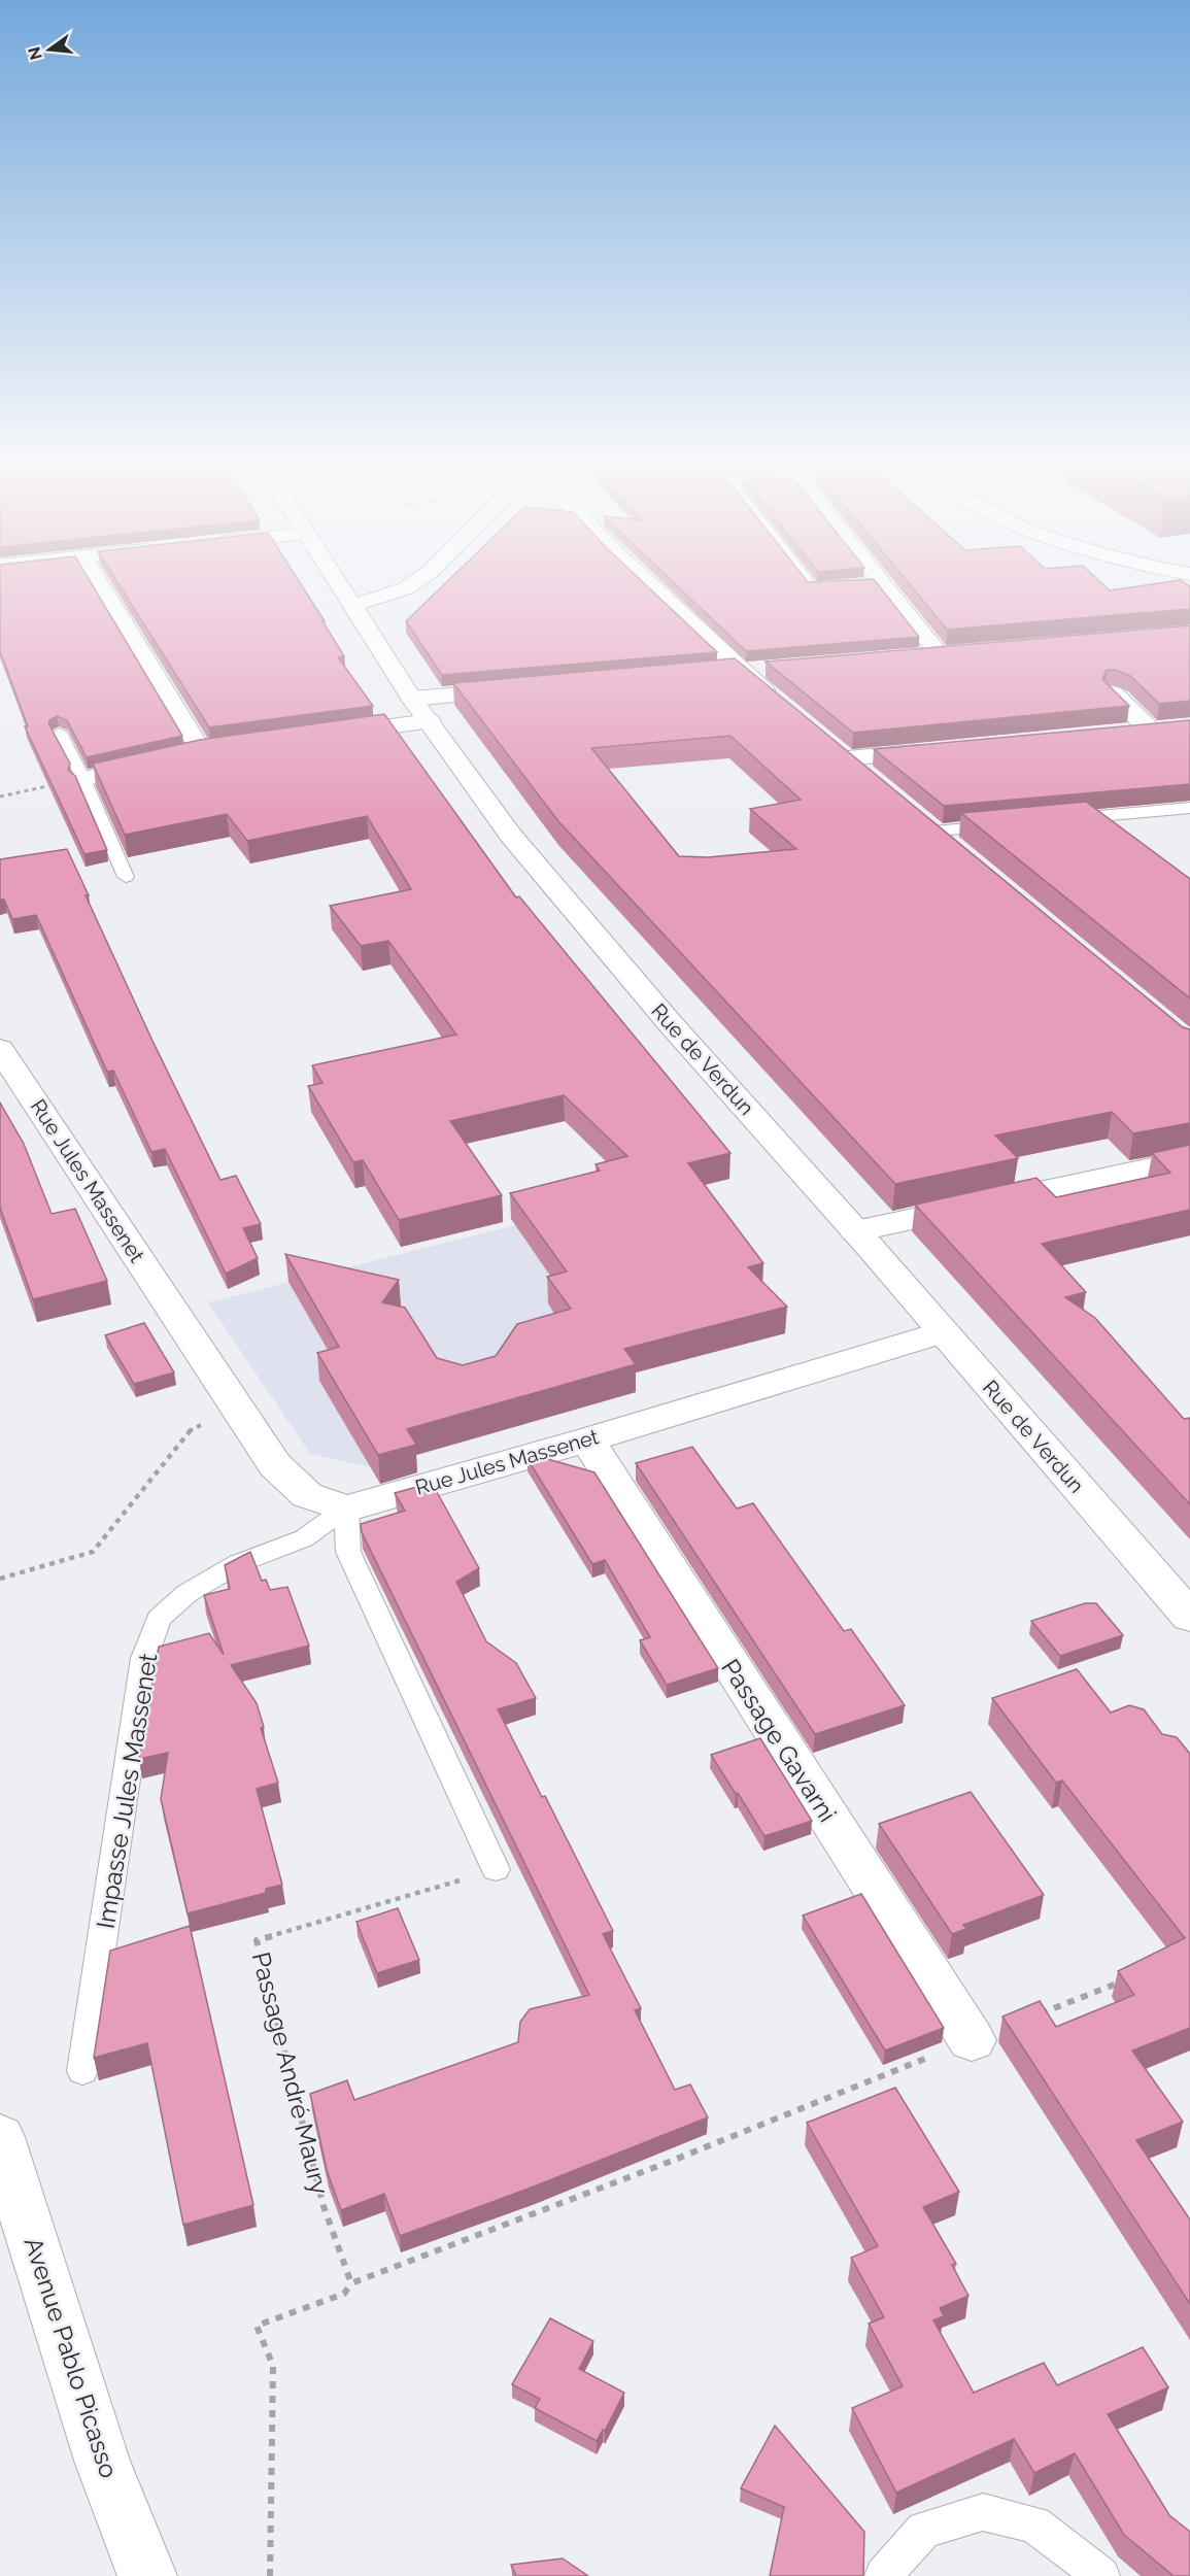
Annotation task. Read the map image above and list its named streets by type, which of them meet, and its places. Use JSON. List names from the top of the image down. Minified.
{"streets":{"street":["Rue de Verdun","Rue Jules Massenet","Passage Gavarni","Avenue Pablo Picasso"],"lane":["Impasse Jules Massenet"],"path":["Passage André Maury"]},"crossings":[["Rue de Verdun","Rue Jules Massenet"],["Rue Jules Massenet","Passage Gavarni"],["Rue Jules Massenet","Impasse Jules Massenet"]],"north":"left"}
